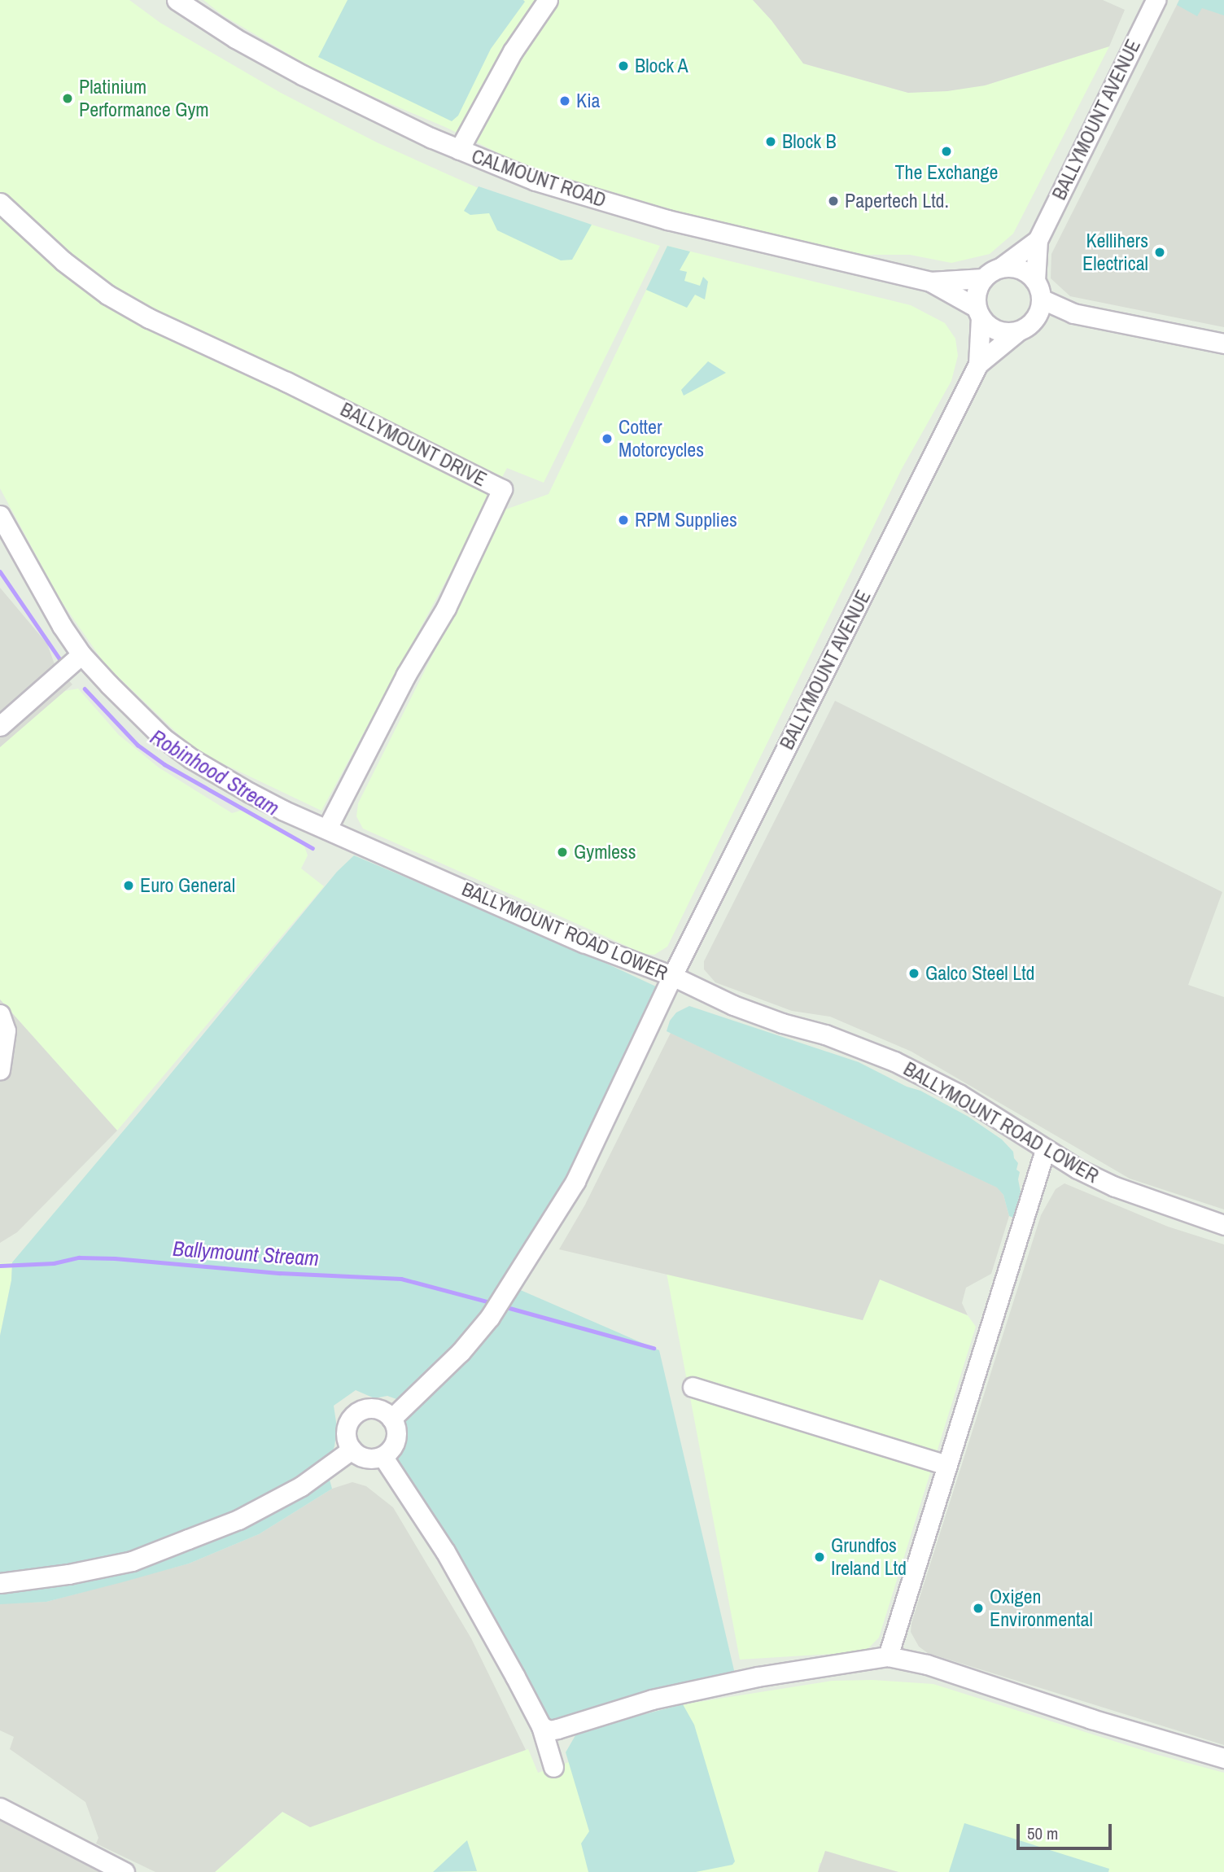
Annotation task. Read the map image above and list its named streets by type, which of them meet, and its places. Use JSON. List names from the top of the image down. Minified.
{"streets":{"street":["BALLYMOUNT AVENUE","CALMOUNT ROAD","BALLYMOUNT DRIVE","BALLYMOUNT ROAD LOWER"]},"crossings":[["BALLYMOUNT AVENUE","CALMOUNT ROAD"],["BALLYMOUNT AVENUE","BALLYMOUNT ROAD LOWER"],["BALLYMOUNT DRIVE","BALLYMOUNT ROAD LOWER"]],"water":["Robinhood Stream","Ballymount Stream"],"places":["Block A","Platinium Performance Gym","Kia","Block B","The Exchange","Papertech Ltd.","Kellihers Electrical","Cotter Motorcycles","RPM Supplies","Gymless","Euro General","Galco Steel Ltd","Grundfos Ireland Ltd","Oxigen Environmental"],"scale_bar":"50 m"}
